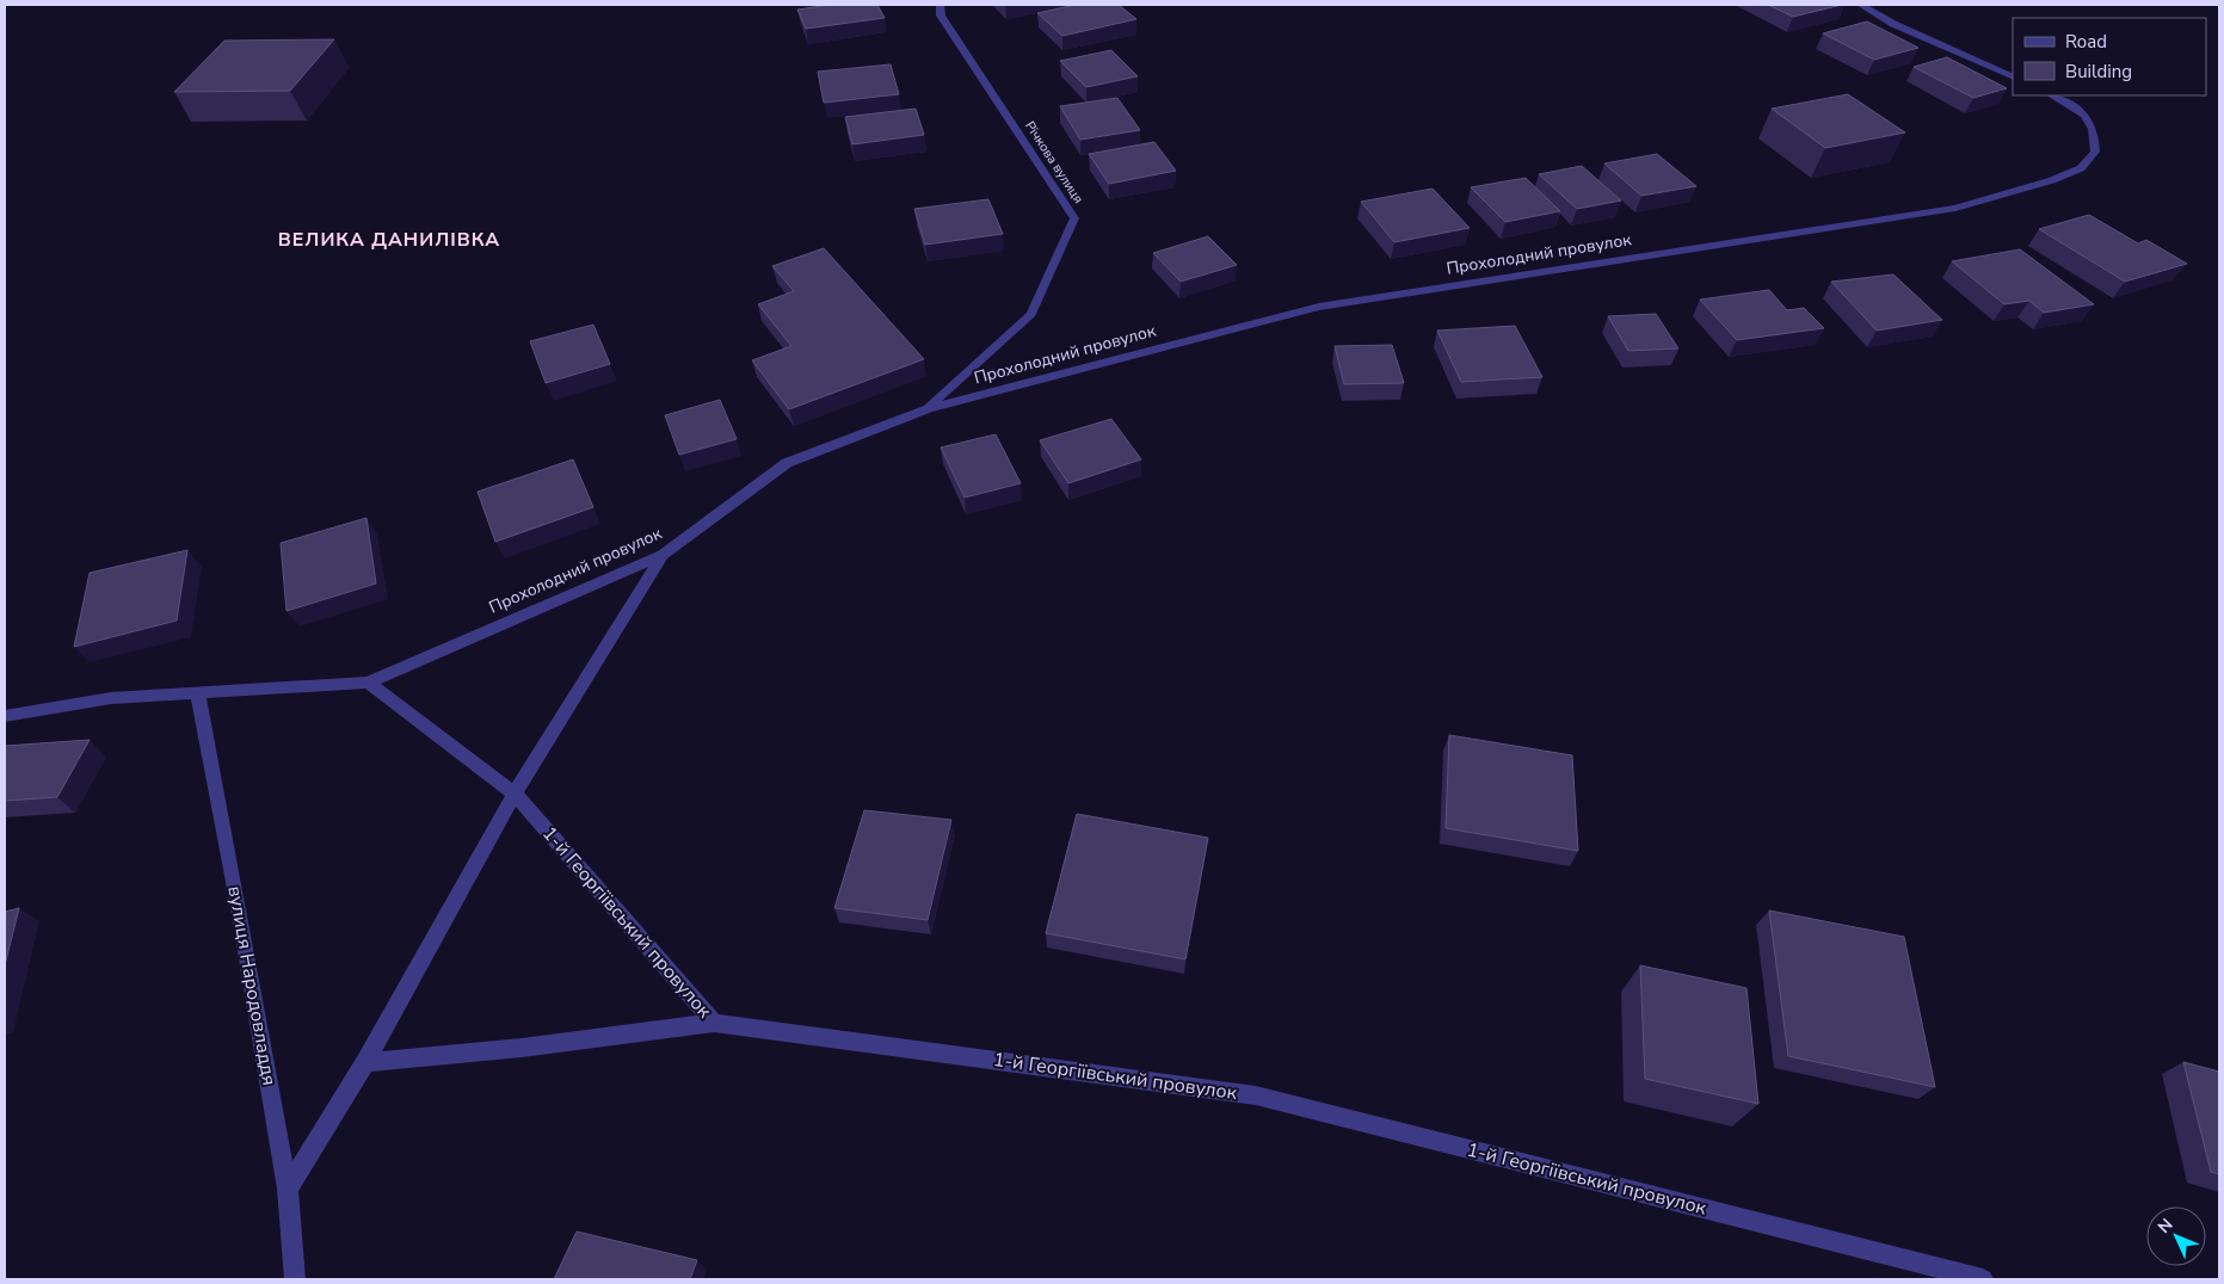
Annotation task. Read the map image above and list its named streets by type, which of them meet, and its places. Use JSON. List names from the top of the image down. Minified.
{"streets":{"street":["Річкова вулиця","Прохолодний провулок","1-й Георгіївський провулок","вулиця Народовладдя"]},"crossings":[["Річкова вулиця","Прохолодний провулок"],["Прохолодний провулок","1-й Георгіївський провулок"],["Прохолодний провулок","вулиця Народовладдя"]],"districts":["ВЕЛИКА ДАНИЛІВКА"],"legend":["Road","Building"],"north":"top left"}
